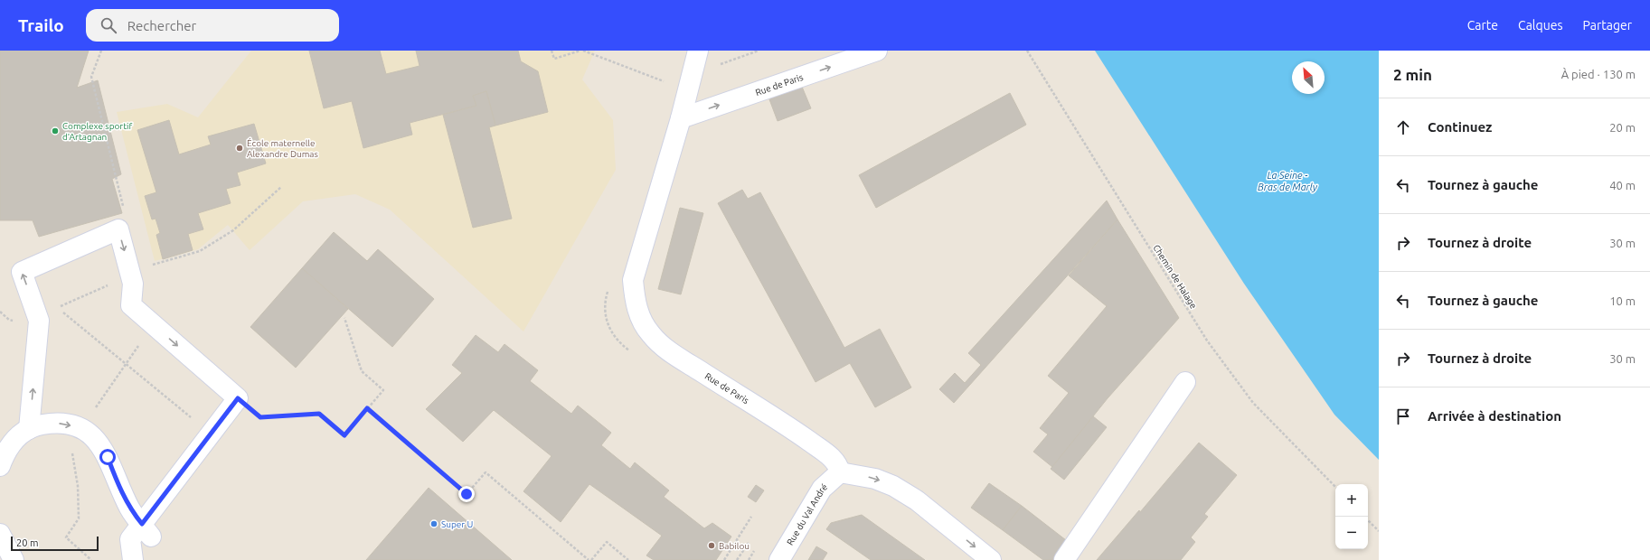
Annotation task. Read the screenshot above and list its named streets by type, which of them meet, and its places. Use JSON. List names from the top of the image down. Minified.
{"streets":{"street":["Rue de Paris","Rue du Val André"],"path":["Chemin de Halage"]},"crossings":[["Rue de Paris","Rue du Val André"]],"water":["La Seine - Bras de Marly"],"places":["Complexe sportif d'Artagnan","École maternelle Alexandre Dumas","Super U","Babilou"],"scale_bar":"20 m","north":"top left","page":{"header":"Trailo","search":"Rechercher","nav":["Carte","Calques","Partager"],"heading":["2 min","À pied · 130 m"],"list":[["Continuez","20 m"],["Tournez à gauche","40 m"],["Tournez à droite","30 m"],["Tournez à gauche","10 m"],["Tournez à droite","30 m"],"Arrivée à destination"],"map_buttons":["+","−"],"scale":"20 m"}}
